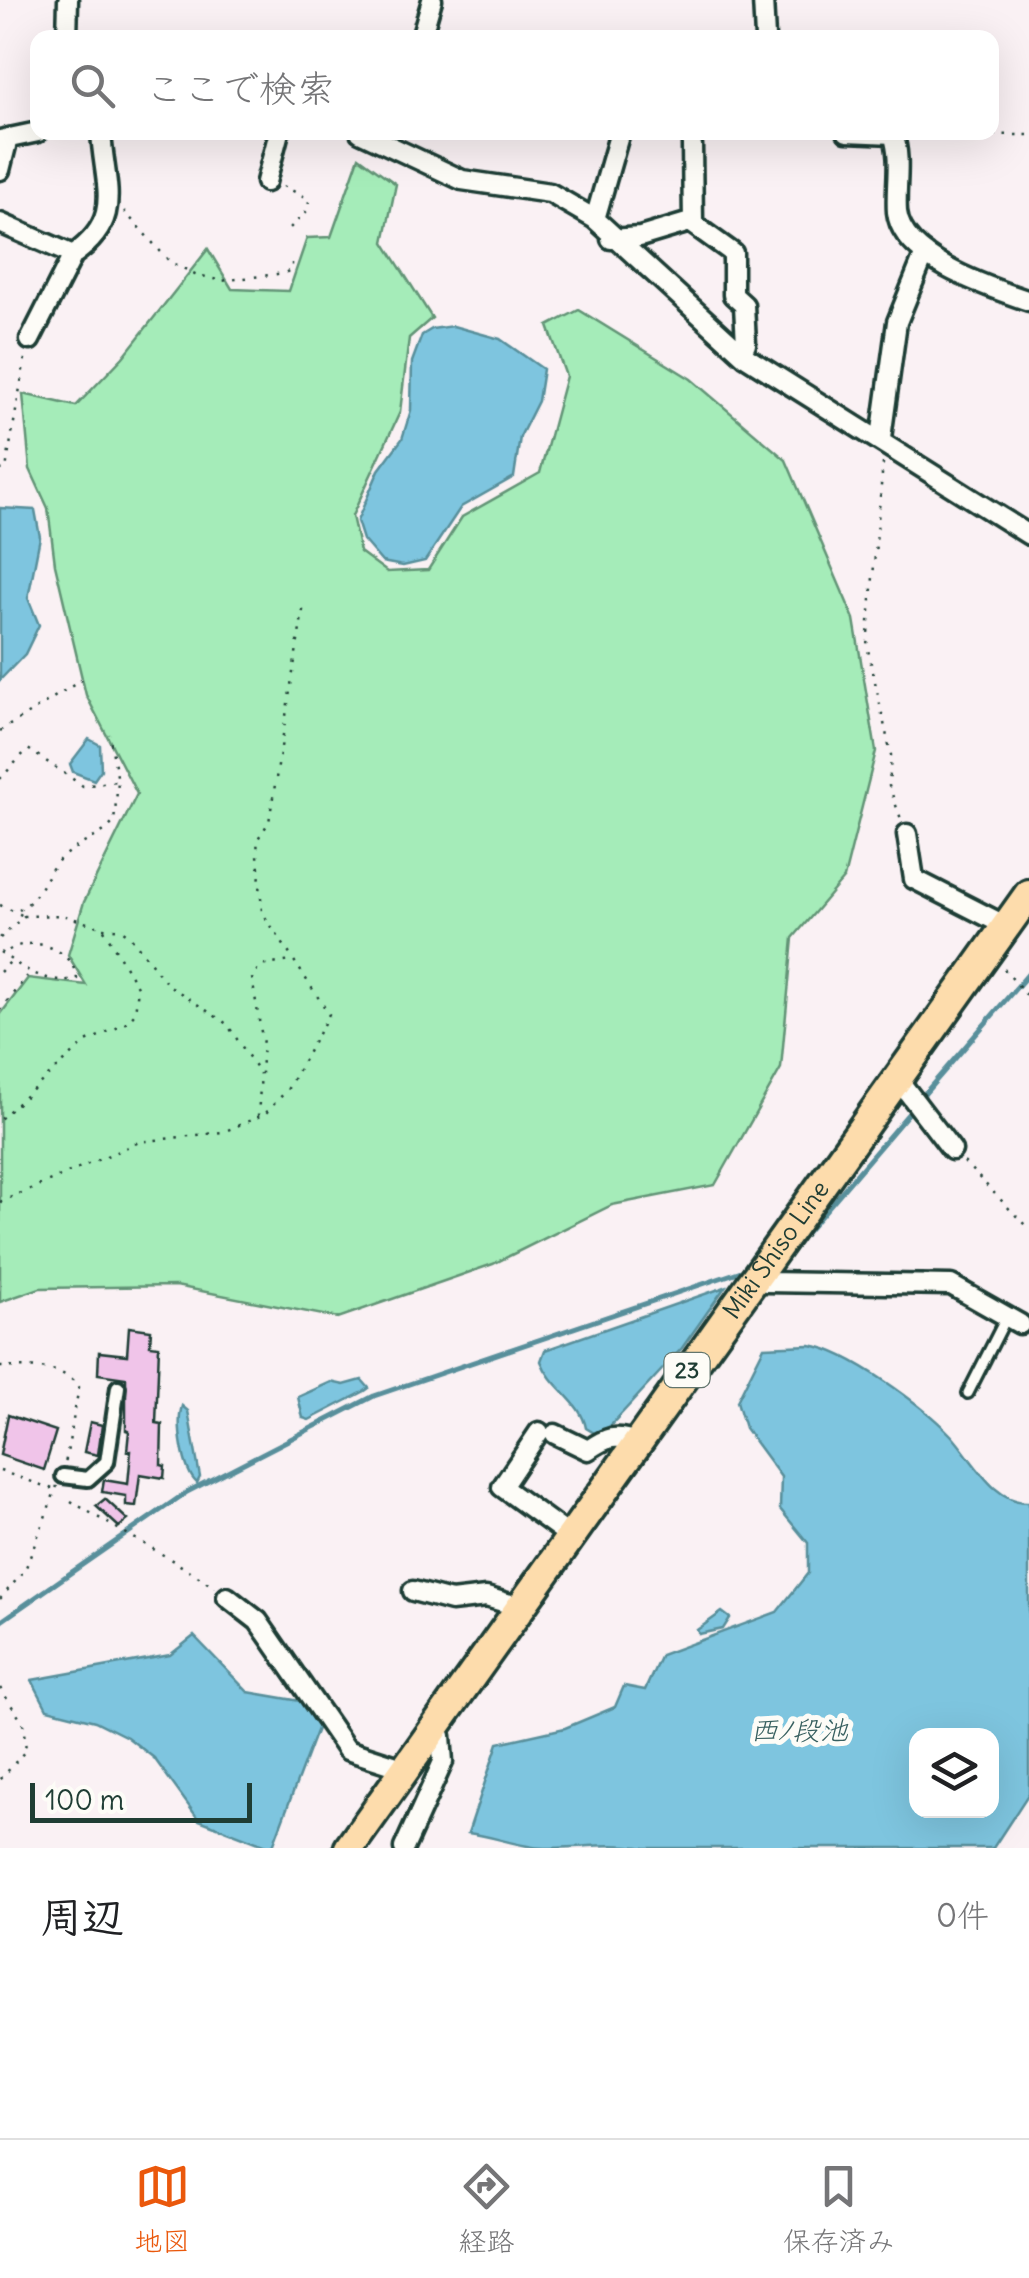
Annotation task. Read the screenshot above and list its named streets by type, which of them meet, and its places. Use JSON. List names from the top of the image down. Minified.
{"streets":{"main road":["Miki Shiso Line","23"]},"water":["西ﾉ段池"],"scale_bar":"100 m","page":{"search":"ここで検索","scale":"100 m","heading":["周辺","0件"],"nav":["地図","経路","保存済み"]}}
